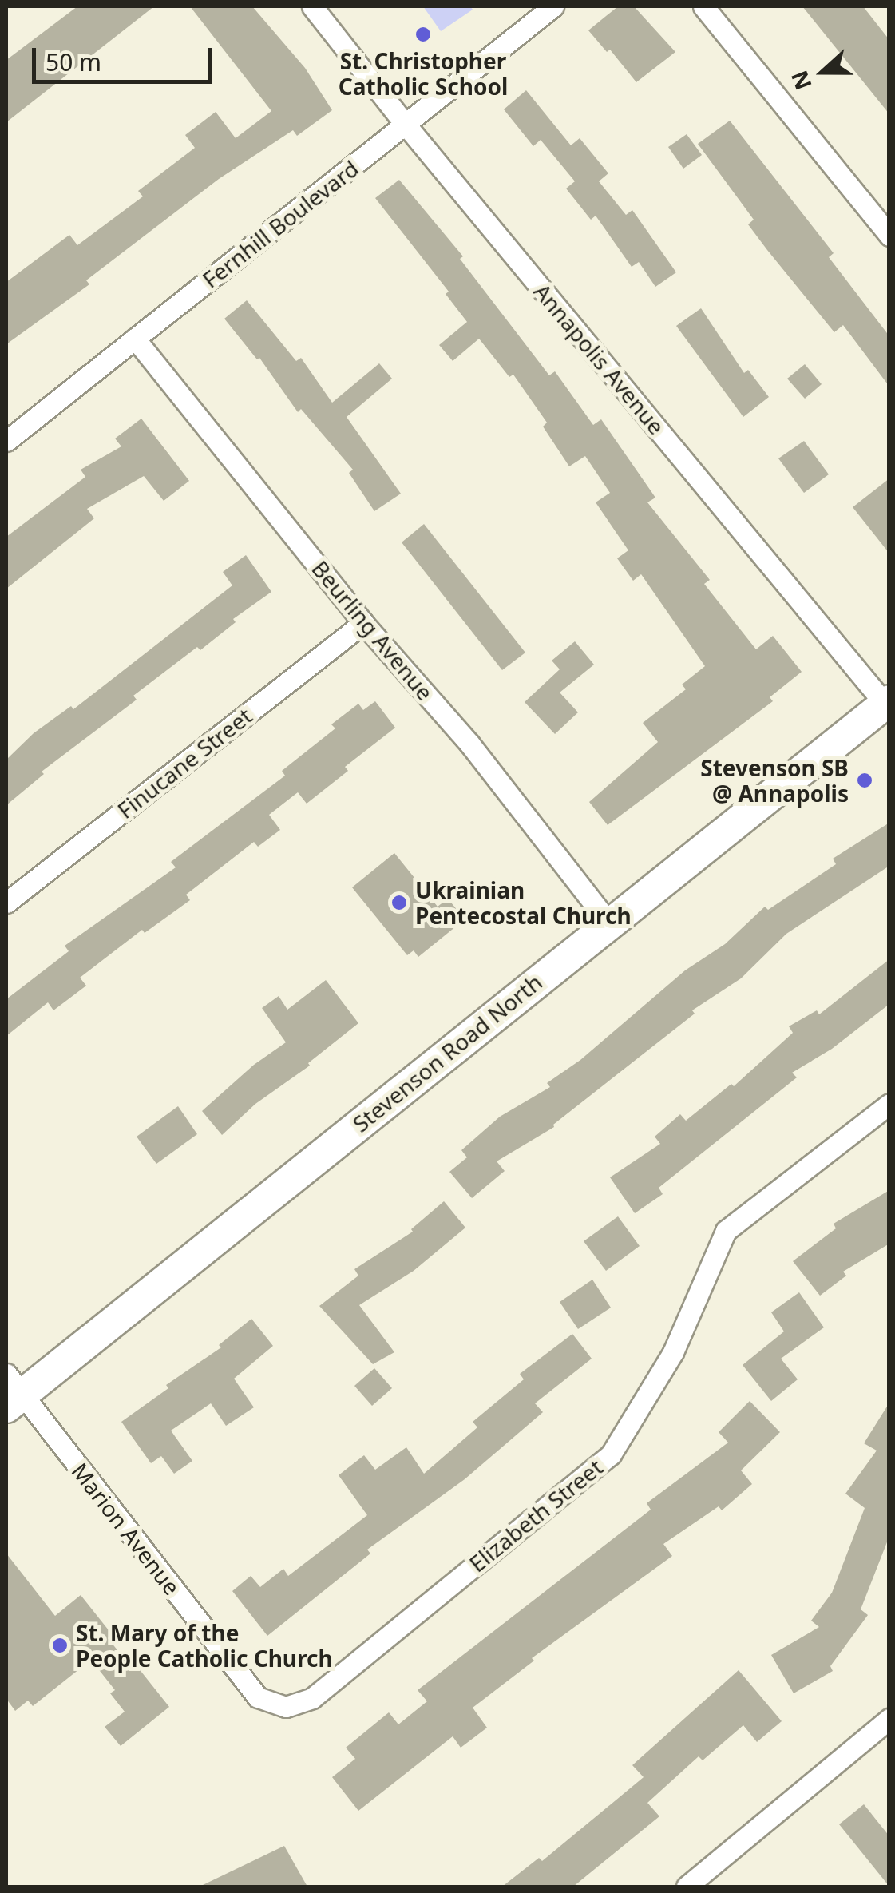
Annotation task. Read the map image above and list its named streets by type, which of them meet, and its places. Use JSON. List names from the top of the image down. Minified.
{"streets":{"main road":["Stevenson Road North"],"street":["Fernhill Boulevard","Annapolis Avenue","Beurling Avenue","Finucane Street","Elizabeth Street","Marion Avenue"]},"crossings":[["Fernhill Boulevard","Annapolis Avenue"],["Fernhill Boulevard","Beurling Avenue"],["Annapolis Avenue","Stevenson Road North"],["Beurling Avenue","Finucane Street"],["Beurling Avenue","Stevenson Road North"],["Stevenson Road North","Marion Avenue"],["Elizabeth Street","Marion Avenue"]],"places":["St. Christopher Catholic School","Stevenson SB @ Annapolis","Ukrainian Pentecostal Church","St. Mary of the People Catholic Church"],"scale_bar":"50 m","north":"left"}
